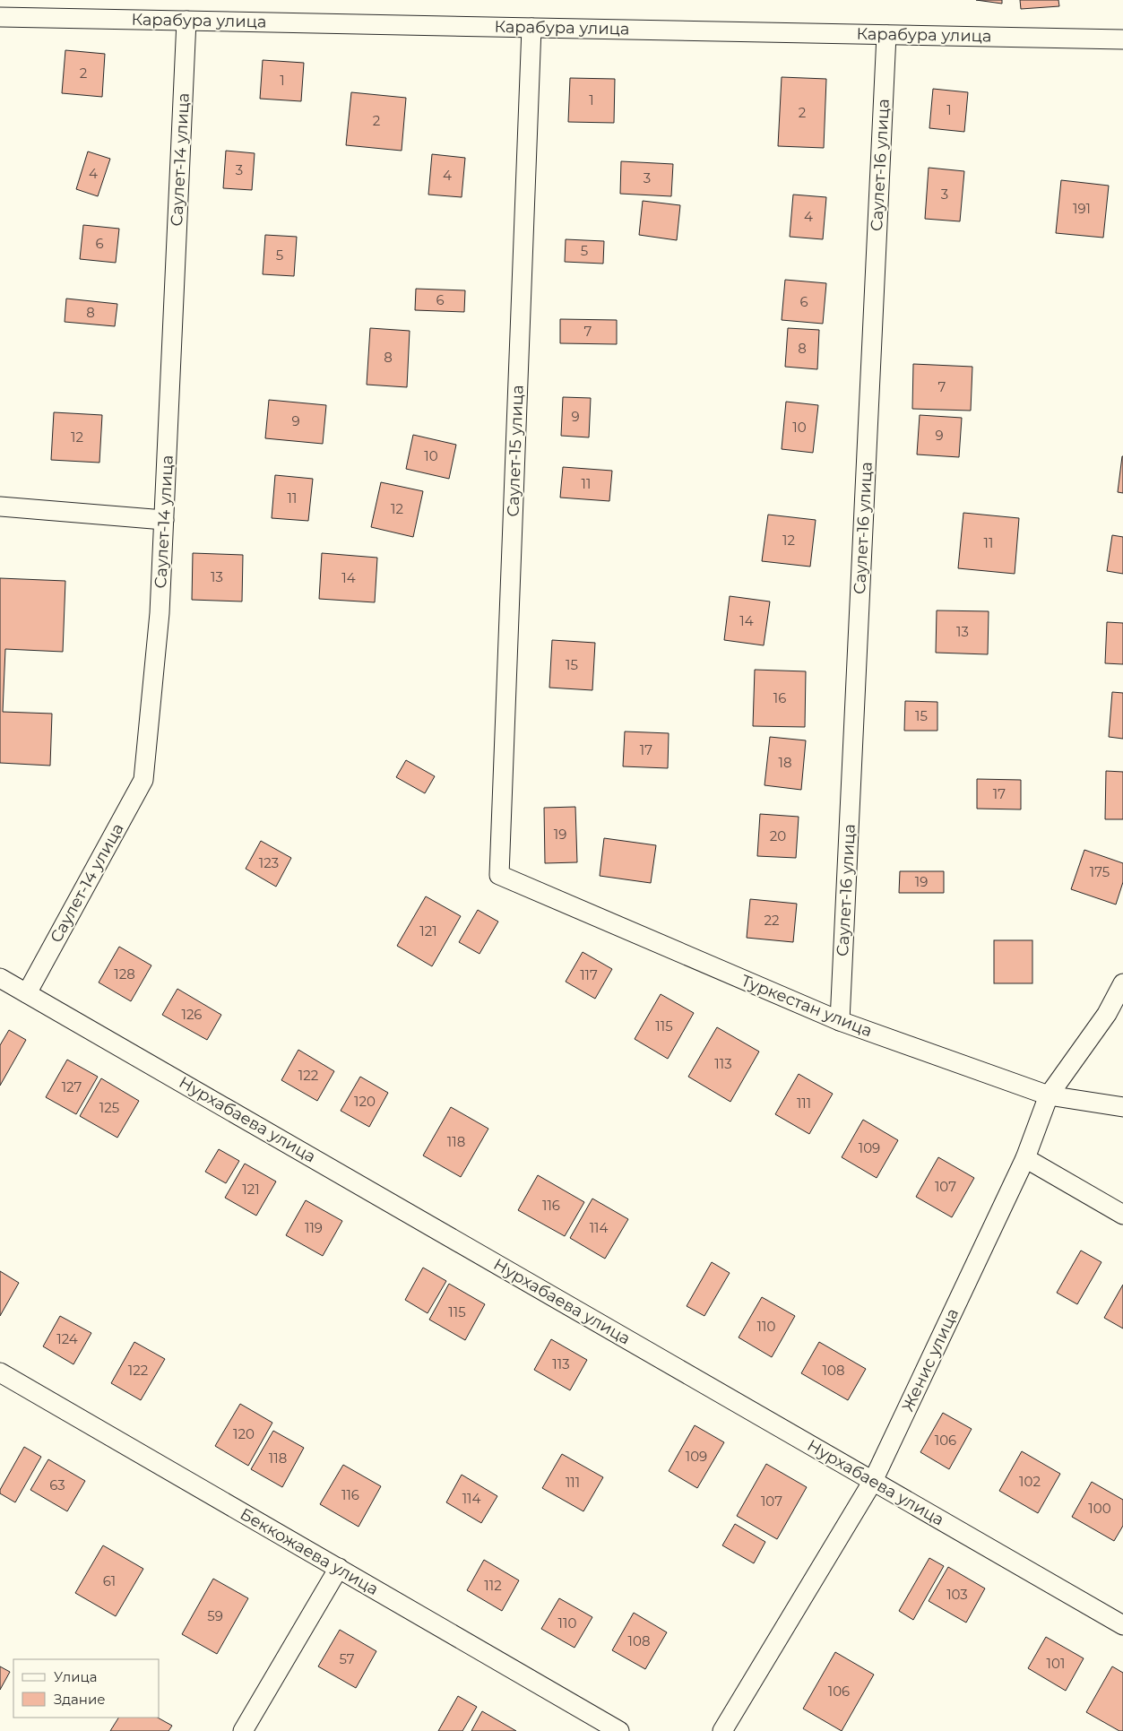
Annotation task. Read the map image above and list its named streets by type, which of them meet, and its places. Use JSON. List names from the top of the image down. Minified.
{"streets":{"street":["Карабура улица","Саулет-14 улица","Саулет-16 улица","Саулет-15 улица","Туркестан улица","Нурхабаева улица","Женис улица","Беккожаева улица"]},"crossings":[["Карабура улица","Саулет-14 улица"],["Карабура улица","Саулет-16 улица"],["Карабура улица","Саулет-15 улица"],["Саулет-14 улица","Нурхабаева улица"],["Саулет-16 улица","Туркестан улица"],["Саулет-15 улица","Туркестан улица"],["Туркестан улица","Женис улица"],["Нурхабаева улица","Женис улица"]],"house_numbers":["2","1","1","1","2","2","3","4","4","3","3","191","4","6","5","5","6","6","8","7","8","8","7","9","9","10","9","12","10","11","11","12","12","11","13","14","14","13","15","16","15","17","18","17","19","20","123","175","19","22","121","128","117","126","115","113","122","127","120","111","125","118","109","107","121","116","119","114","115","110","124","113","122","108","120","106","109","118","102","111","63","116","114","107","100","61","112","103","59","110","108","57","101","106"],"legend":["Улица","Здание"]}
